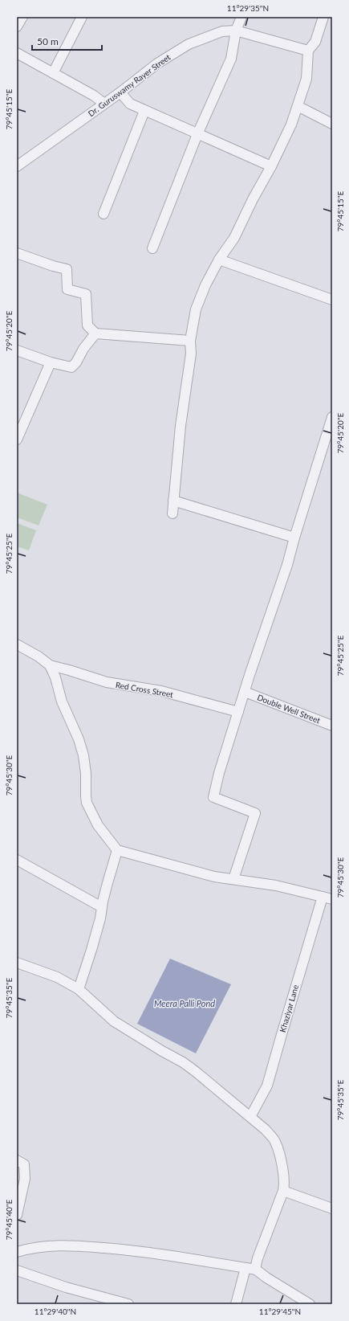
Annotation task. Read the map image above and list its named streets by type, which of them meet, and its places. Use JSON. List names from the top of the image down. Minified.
{"streets":{"street":["Dr. Guruswamy Rayer Street","Red Cross Street","Double Well Street","Khaziyar Lane"]},"water":["Meera Palli Pond"],"scale_bar":"50 m","coordinates":["11°29'35\"N","79°45'15\"E","79°45'20\"E","79°45'25\"E","79°45'30\"E","79°45'35\"E","79°45'40\"E","11°29'40\"N","11°29'45\"N"]}
